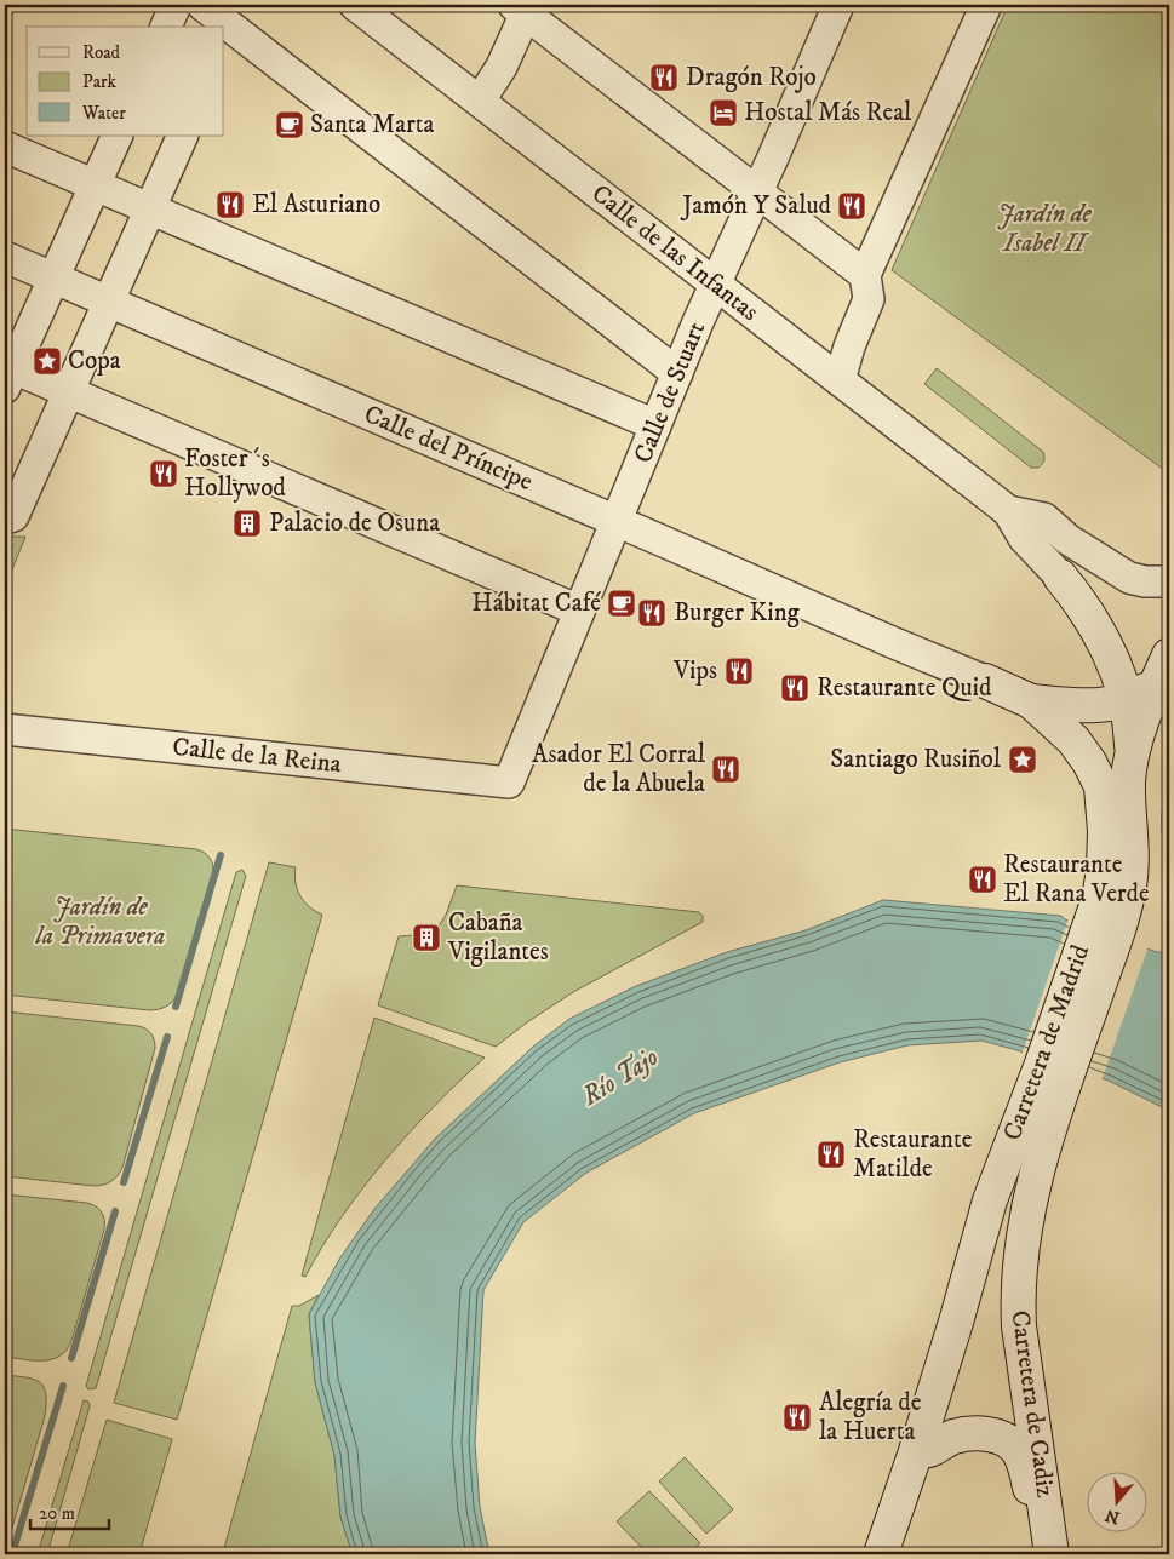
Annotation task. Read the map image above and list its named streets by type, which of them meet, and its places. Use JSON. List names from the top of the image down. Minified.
{"streets":{"main road":["Carretera de Madrid","Carretera de Cadiz"],"street":["Calle de las Infantas","Calle de Stuart","Calle del Príncipe","Calle de la Reina"]},"crossings":[["Calle de las Infantas","Calle de Stuart"],["Calle de Stuart","Calle del Príncipe"],["Calle de Stuart","Calle de la Reina"],["Carretera de Madrid","Carretera de Cadiz"]],"water":["Río Tajo"],"parks":["Jardín de Isabel II","Jardín de la Primavera"],"places":{"restaurant":["Dragón Rojo","El Asturiano","Jamón Y Salud","Foster´s Hollywod","Burger King","Vips","Restaurante Quid","Asador El Corral de la Abuela","Restaurante El Rana Verde","Restaurante Matilde","Alegría de la Huerta"],"hotel":["Hostal Más Real"],"cafe":["Santa Marta","Hábitat Café"],"place":["Copa","Santiago Rusiñol"],"building":["Palacio de Osuna","Cabaña Vigilantes"]},"legend":["Road","Park","Water"],"scale_bar":"20 m","north":"bottom"}
